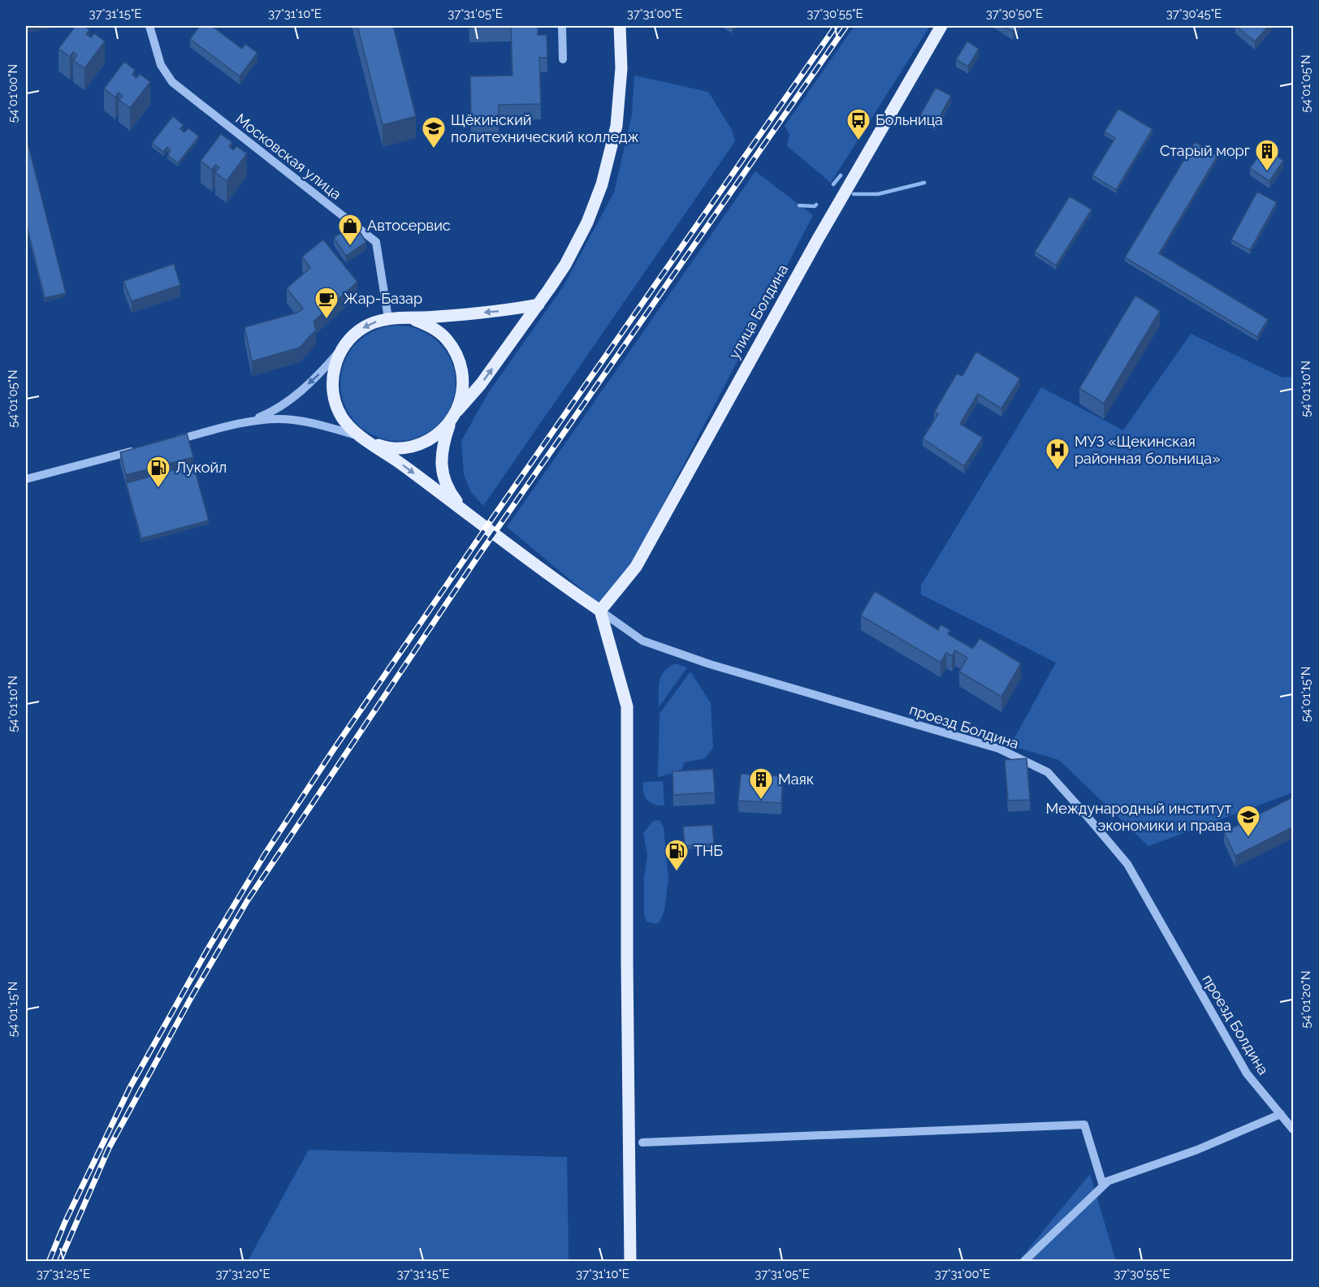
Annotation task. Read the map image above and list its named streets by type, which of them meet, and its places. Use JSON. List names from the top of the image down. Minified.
{"streets":{"main road":["улица Болдина"],"street":["Московская улица","проезд Болдина"]},"crossings":[["улица Болдина","проезд Болдина"]],"places":{"bus stop":["Больница"],"school or university":["Щёкинский политехнический колледж","Международный институт экономики и права"],"building":["Старый морг","Маяк"],"shop":["Автосервис"],"cafe":["Жар-Базар"],"hospital":["МУЗ «Щекинская районная больница»"],"fuel station":["Лукойл","ТНБ"]},"coordinates":["37°31'15\"E","37°31'10\"E","37°31'05\"E","37°31'00\"E","37°30'55\"E","37°30'50\"E","37°30'45\"E","54°01'05\"N","54°01'00\"N","54°01'10\"N","54°01'15\"N","54°01'20\"N","37°31'25\"E","37°31'20\"E"]}
